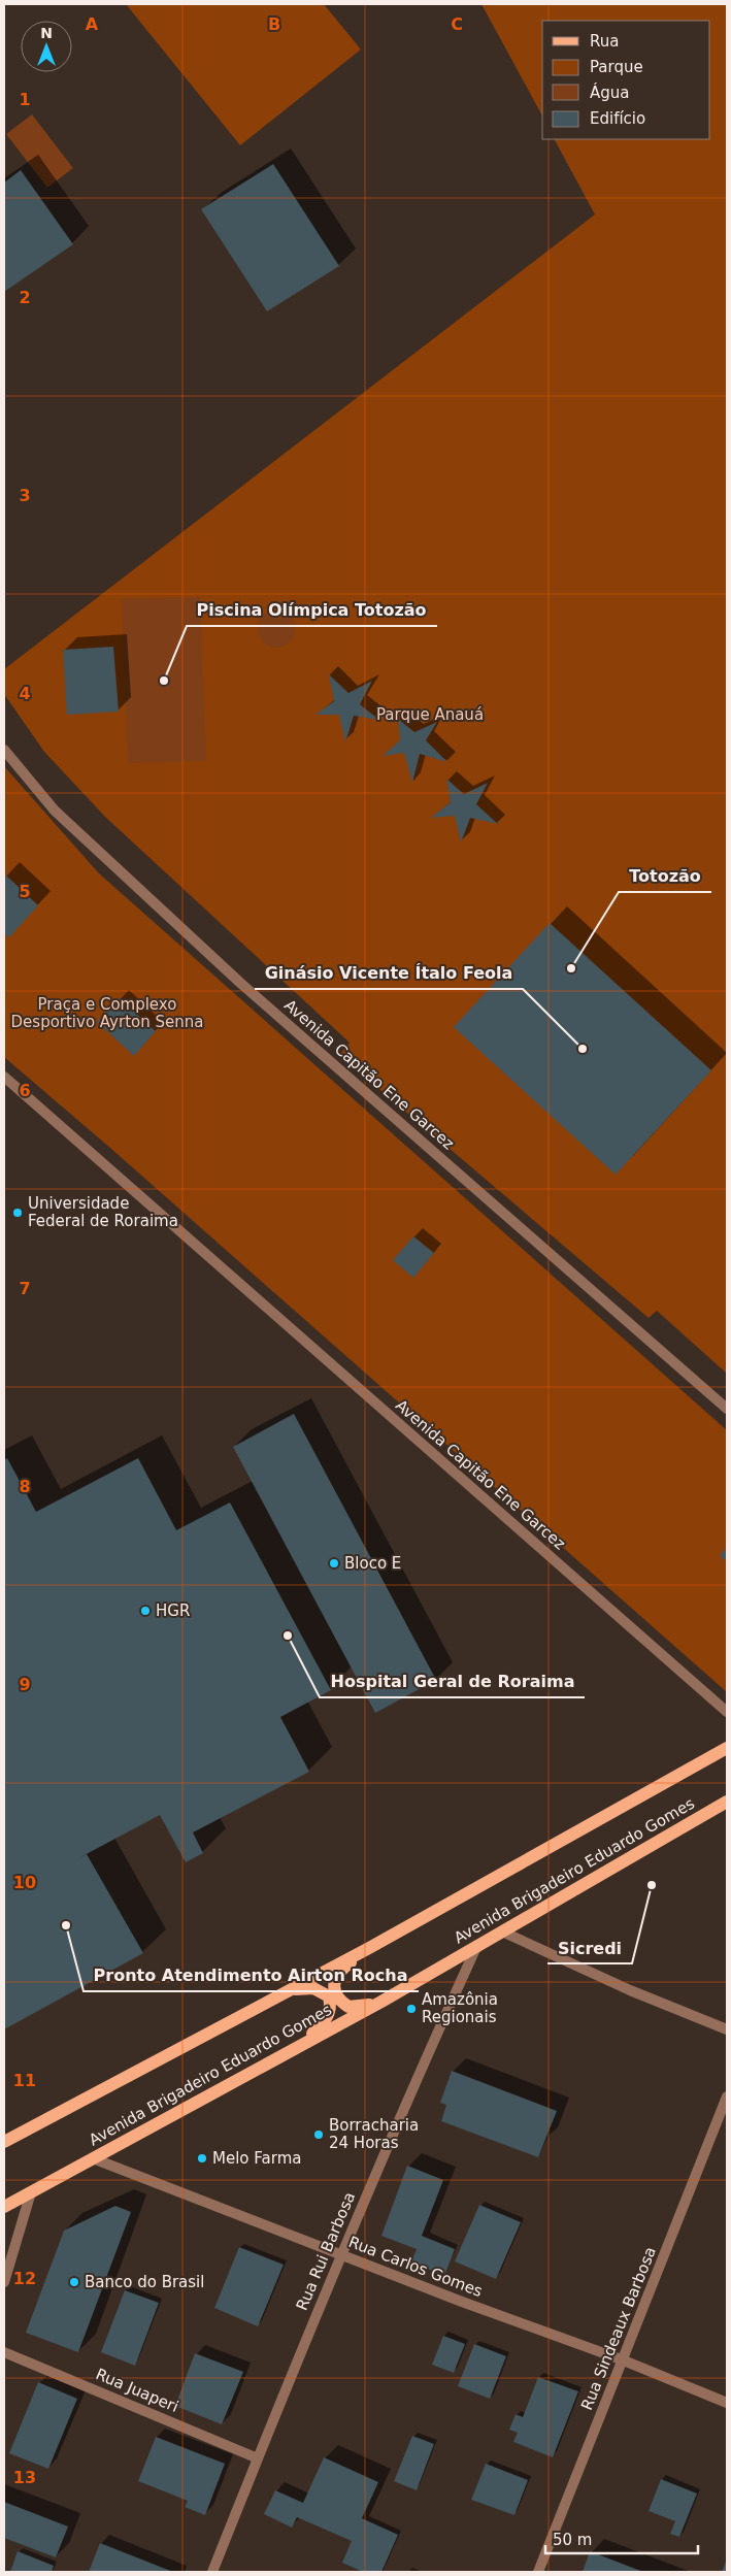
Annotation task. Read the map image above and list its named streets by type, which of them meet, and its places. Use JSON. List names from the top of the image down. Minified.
{"streets":{"main road":["Avenida Brigadeiro Eduardo Gomes"],"street":["Avenida Capitão Ene Garcez","Rua Rui Barbosa","Rua Carlos Gomes","Rua Sindeaux Barbosa","Rua Juaperi"]},"crossings":[["Avenida Brigadeiro Eduardo Gomes","Rua Rui Barbosa"],["Avenida Brigadeiro Eduardo Gomes","Rua Carlos Gomes"],["Rua Rui Barbosa","Rua Carlos Gomes"],["Rua Rui Barbosa","Rua Juaperi"],["Rua Carlos Gomes","Rua Sindeaux Barbosa"]],"parks":["Parque Anauá","Praça e Complexo Desportivo Ayrton Senna"],"places":["Piscina Olímpica Totozão","Totozão","Ginásio Vicente Ítalo Feola","Universidade Federal de Roraima","Bloco E","HGR","Hospital Geral de Roraima","Sicredi","Pronto Atendimento Airton Rocha","Amazônia Regionais","Borracharia 24 Horas","Melo Farma","Banco do Brasil"],"legend":["Rua","Parque","Água","Edifício"],"scale_bar":"50 m","north":"top","grid":{"columns":["A","B","C"],"rows":["1","2","3","4","5","6","7","8","9","10","11","12","13"]}}
